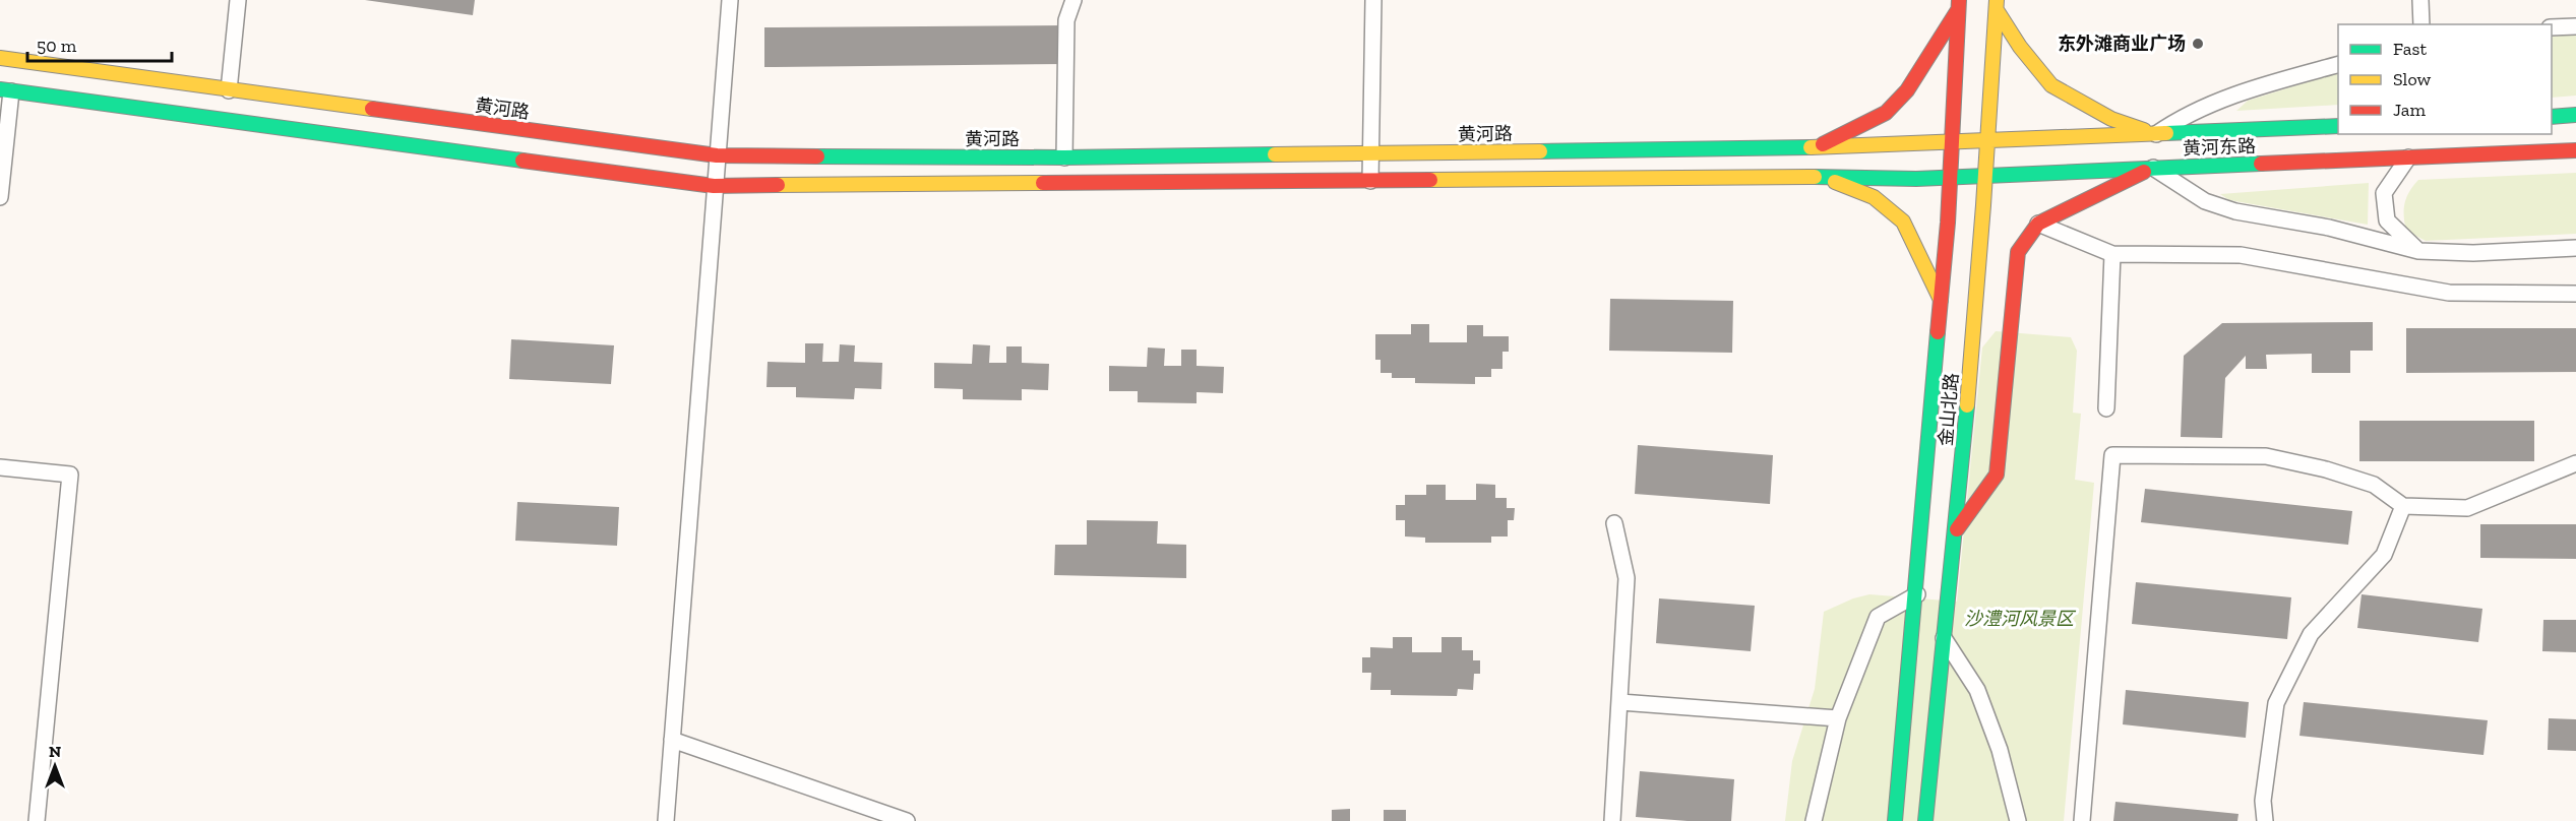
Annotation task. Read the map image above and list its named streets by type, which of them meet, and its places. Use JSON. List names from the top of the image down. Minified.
{"streets":{"main road":["黄河路","黄河东路","金山北路"]},"crossings":[["黄河路","黄河东路"],["黄河路","金山北路"],["黄河东路","金山北路"]],"parks":["沙澧河风景区"],"places":["东外滩商业广场"],"legend":["Fast","Slow","Jam"],"scale_bar":"50 m","north":"top"}
